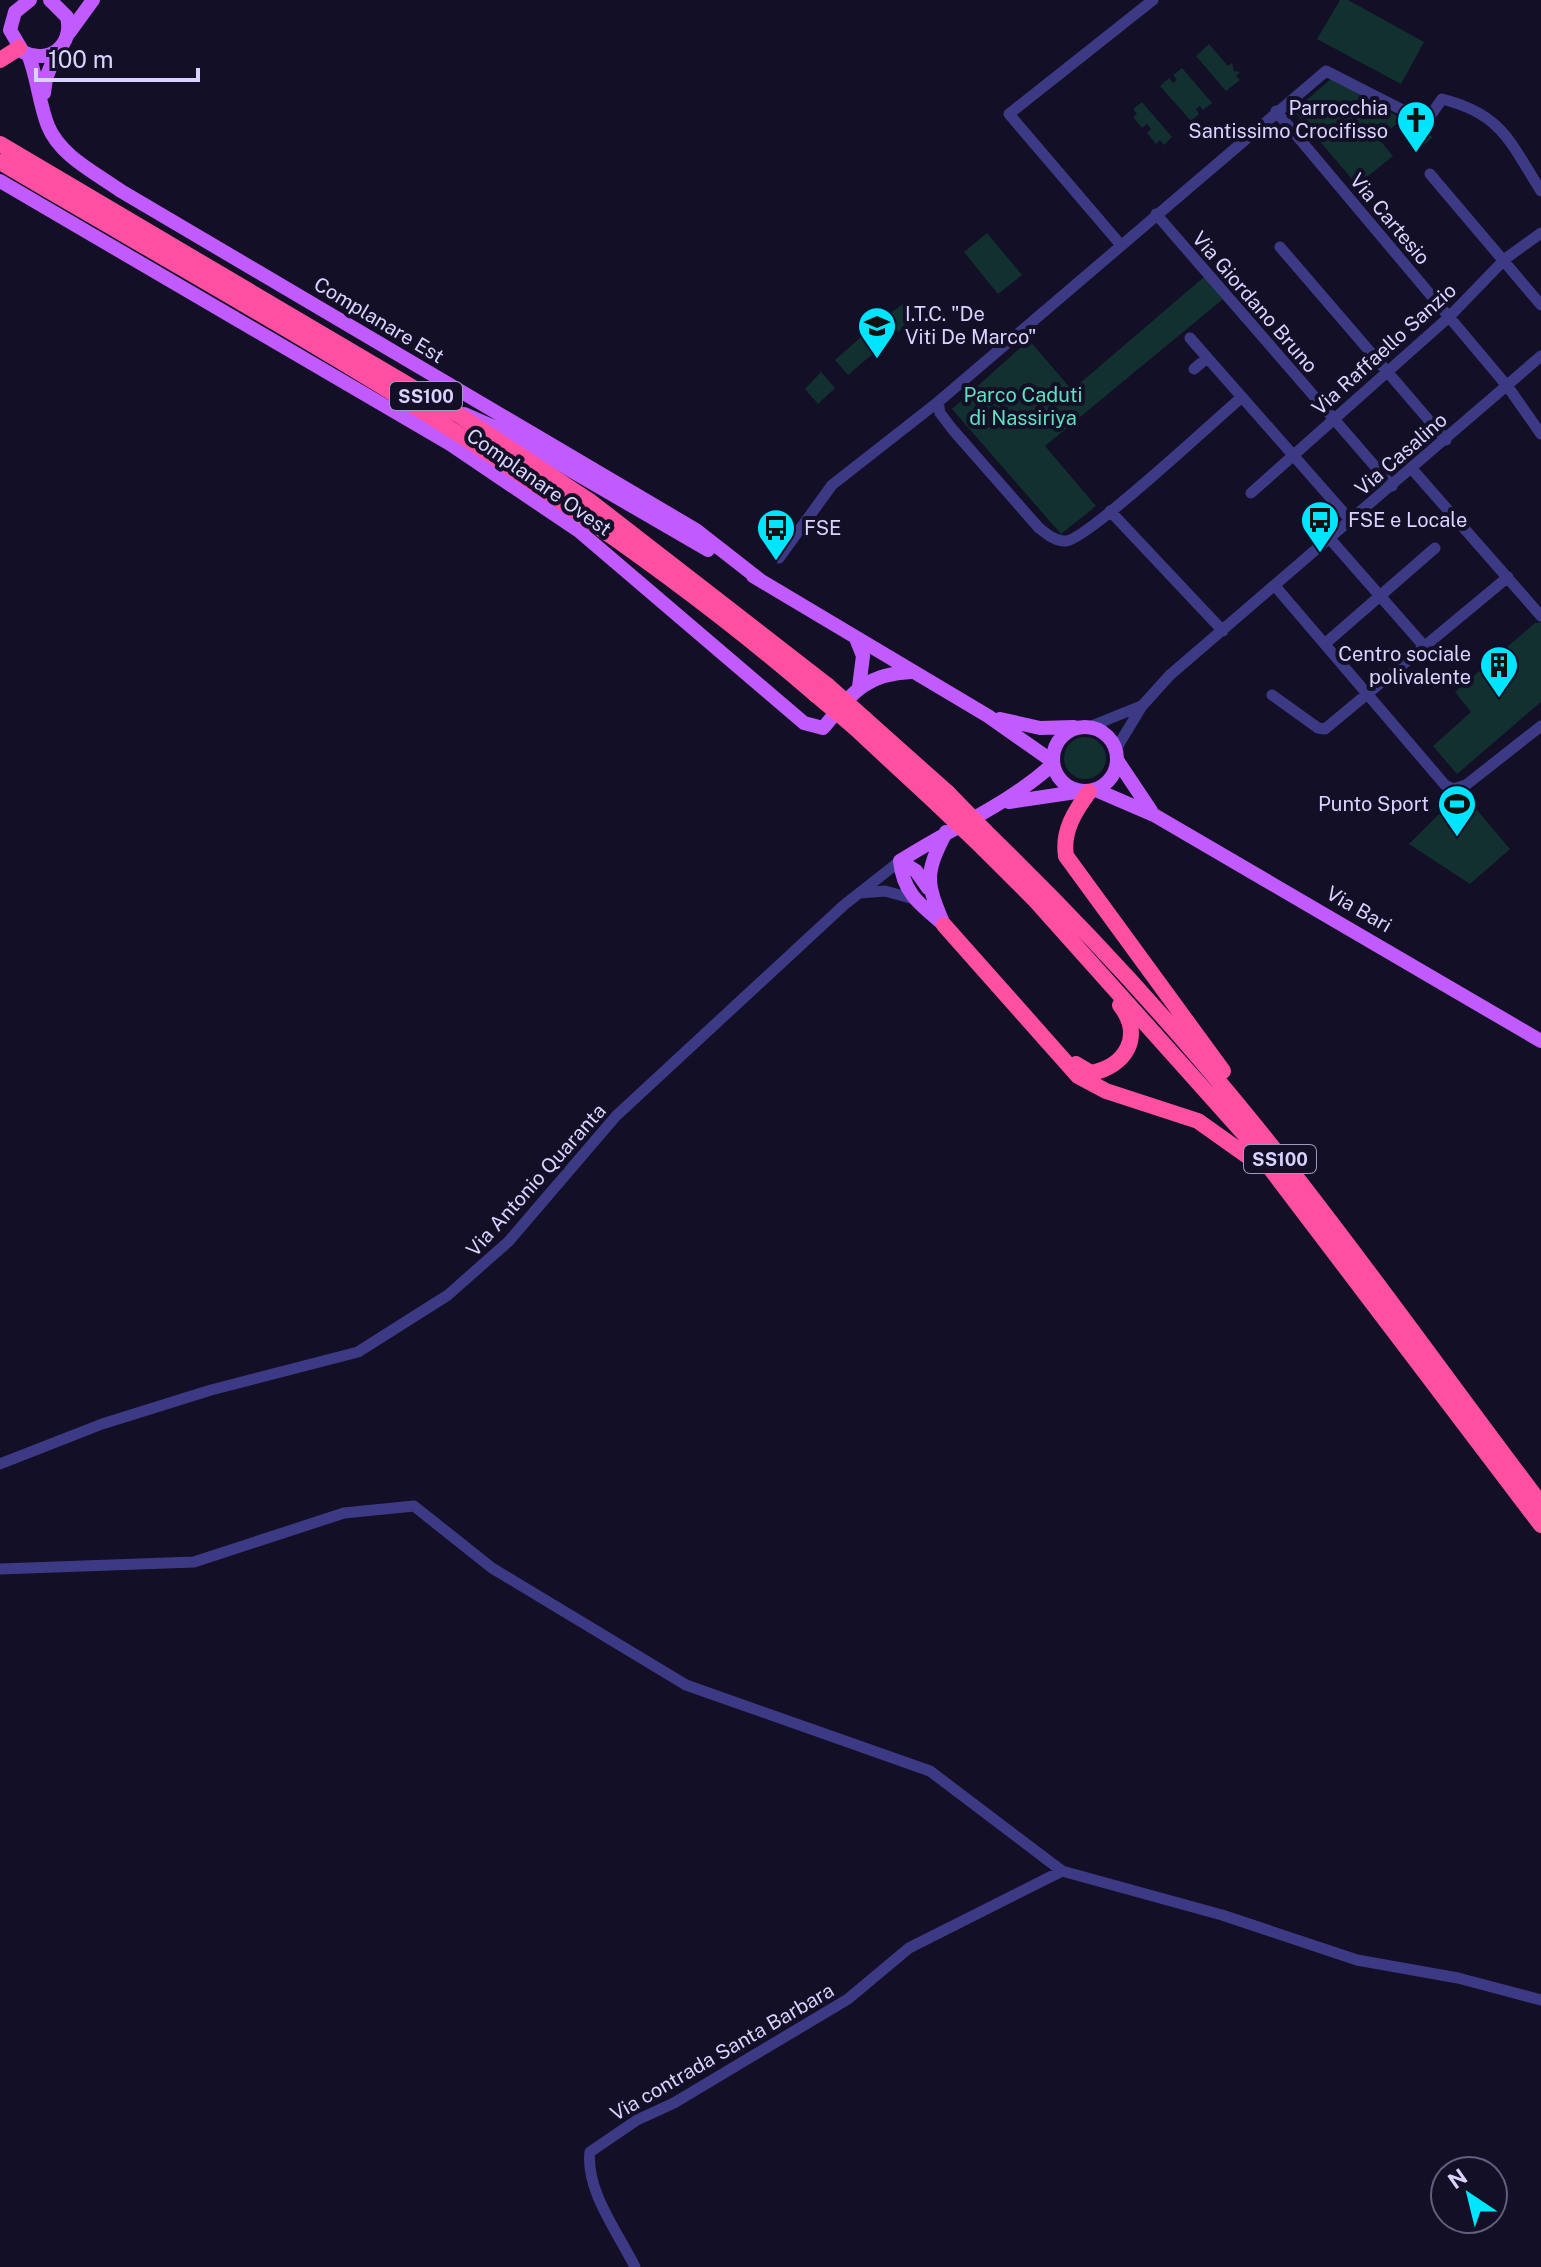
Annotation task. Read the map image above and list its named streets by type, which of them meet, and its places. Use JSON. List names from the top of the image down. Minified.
{"streets":{"highway":["SS100"],"main road":["Complanare Est","Complanare Ovest","Via Bari"],"street":["Via Cartesio","Via Giordano Bruno","Via Raffaello Sanzio","Via Casalino","Via Antonio Quaranta","Via contrada Santa Barbara"]},"crossings":[["Via Cartesio","Via Raffaello Sanzio"],["Via Cartesio","Via Casalino"],["Via Giordano Bruno","Via Raffaello Sanzio"],["Via Giordano Bruno","Via Casalino"],["SS100","Via Casalino"],["SS100","Via Bari"],["Via Casalino","Via Bari"]],"parks":["Parco Caduti di Nassiriya"],"places":{"church":["Parrocchia Santissimo Crocifisso"],"school or university":["I.T.C. \"De Viti De Marco\""],"bus stop":["FSE e Locale","FSE"],"building":["Centro sociale polivalente"],"sports":["Punto Sport"]},"scale_bar":"100 m","north":"top left"}
